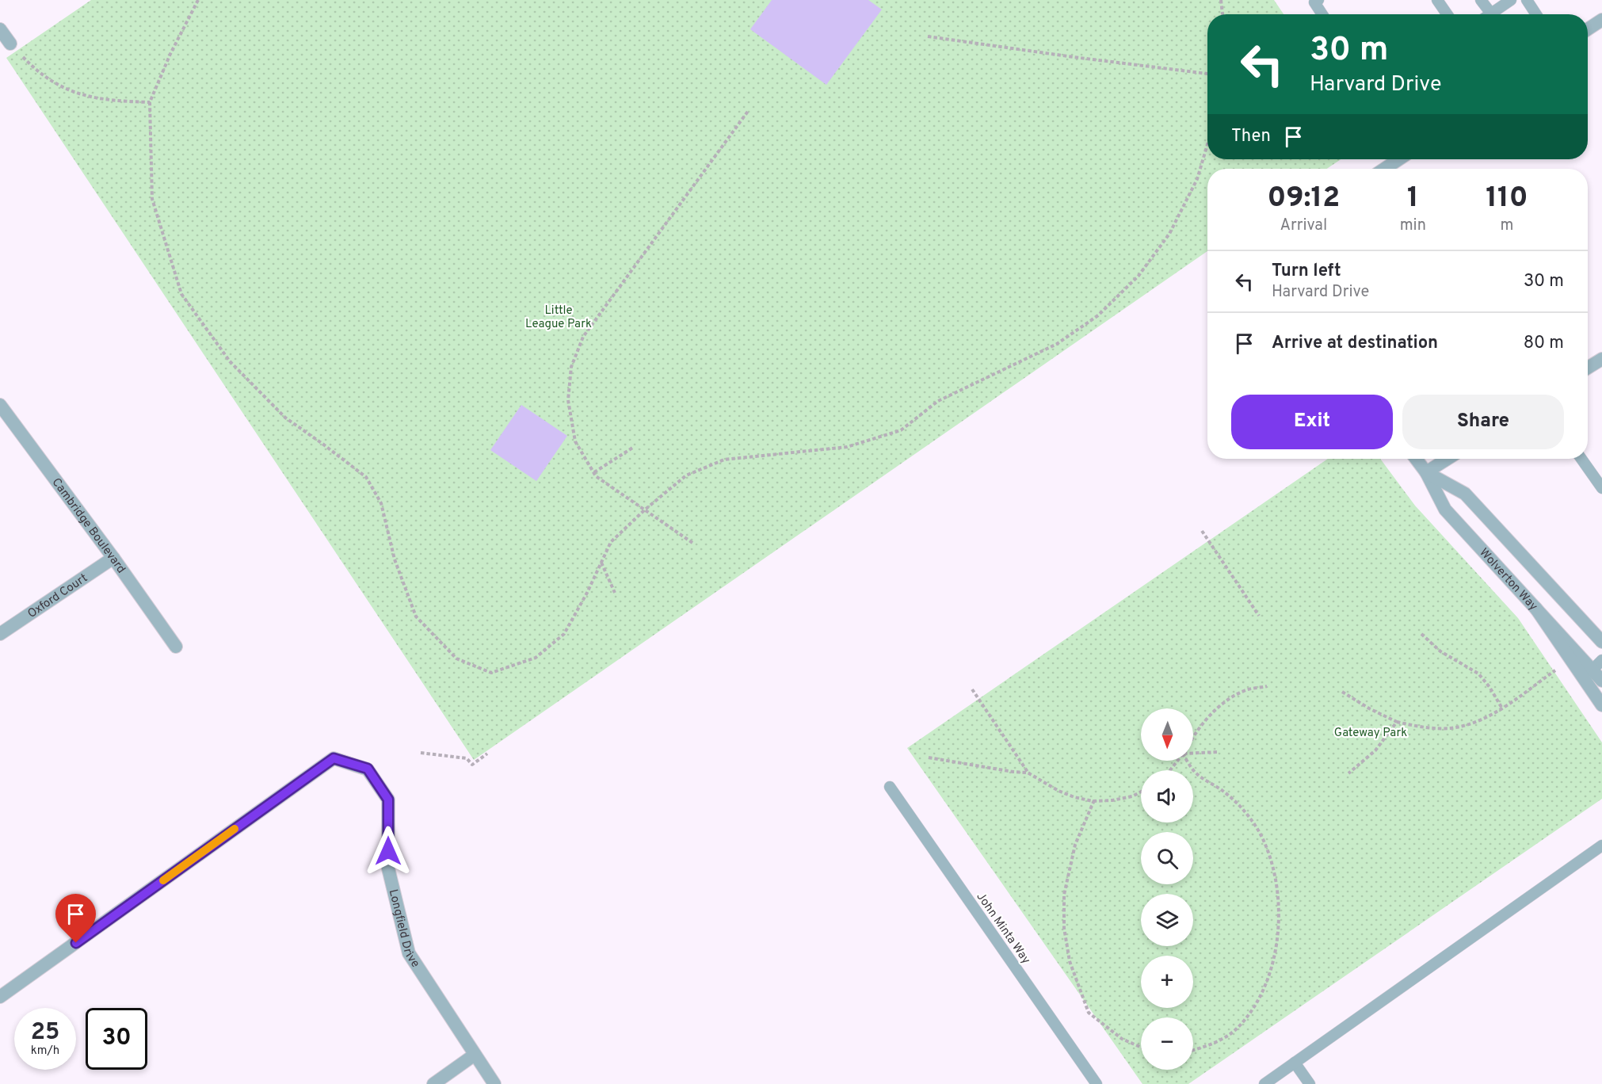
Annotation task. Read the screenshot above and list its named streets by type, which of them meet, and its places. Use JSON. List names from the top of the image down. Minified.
{"streets":{"street":["Cambridge Boulevard","Wolverton Way","Oxford Court","Longfield Drive"],"lane":["John Minta Way"]},"crossings":[["Cambridge Boulevard","Oxford Court"]],"parks":["Little League Park","Gateway Park"],"north":"bottom","page":{"turn":["30 m","Harvard Drive"],"then":"Then","eta":["09:12","Arrival","1","min","110","m"],"list":[{"name":"Turn left","note":"Harvard Drive","value":"30 m"},{"name":"Arrive at destination","value":"80 m"}],"buttons":["Exit","Share"],"map_buttons":["+","−"],"speed":"25 km/h","limit":"30"}}
